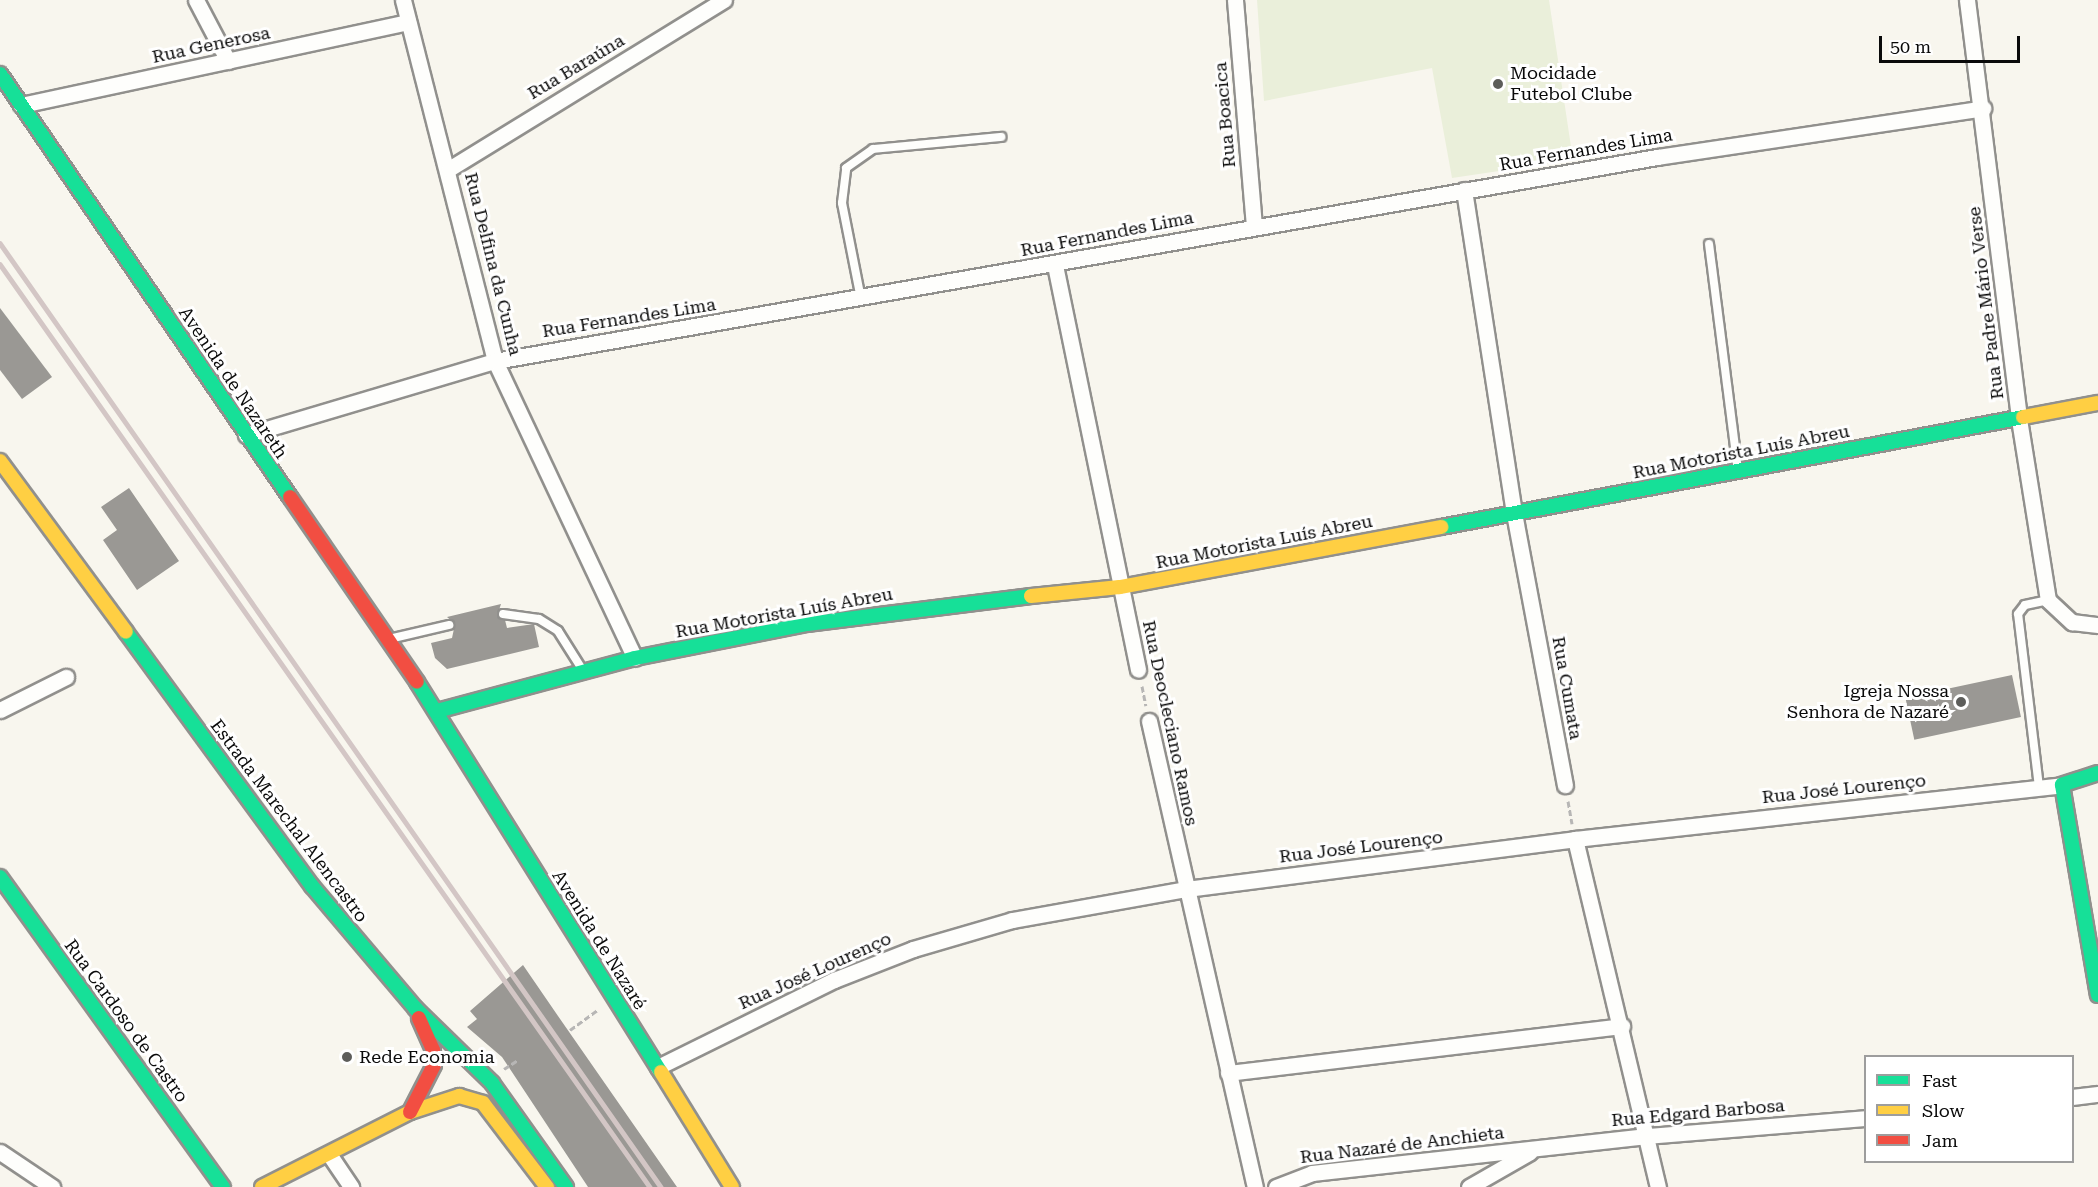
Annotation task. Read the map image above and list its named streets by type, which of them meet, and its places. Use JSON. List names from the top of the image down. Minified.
{"streets":{"main road":["Avenida de Nazareth","Rua Motorista Luís Abreu","Rua José Lourenço","Estrada Marechal Alencastro","Avenida de Nazaré","Rua Cardoso de Castro"],"street":["Rua Generosa","Rua Baraúna","Rua Boacica","Rua Fernandes Lima","Rua Delfina da Cunha","Rua Padre Mário Verse","Rua Cumata","Rua Deocleciano Ramos","Rua Edgard Barbosa","Rua Nazaré de Anchieta"]},"crossings":[["Rua Generosa","Rua Delfina da Cunha"],["Rua Generosa","Avenida de Nazareth"],["Rua Baraúna","Rua Delfina da Cunha"],["Rua Boacica","Rua Fernandes Lima"],["Rua Fernandes Lima","Rua Delfina da Cunha"],["Rua Fernandes Lima","Rua Padre Mário Verse"],["Rua Fernandes Lima","Avenida de Nazareth"],["Rua Fernandes Lima","Rua Cumata"],["Rua Fernandes Lima","Rua Deocleciano Ramos"],["Rua Delfina da Cunha","Rua Motorista Luís Abreu"],["Rua Padre Mário Verse","Rua Motorista Luís Abreu"],["Avenida de Nazareth","Rua Motorista Luís Abreu"],["Avenida de Nazareth","Avenida de Nazaré"],["Rua Motorista Luís Abreu","Rua Cumata"],["Rua Motorista Luís Abreu","Rua Deocleciano Ramos"],["Rua Motorista Luís Abreu","Avenida de Nazaré"],["Rua Deocleciano Ramos","Rua José Lourenço"],["Rua José Lourenço","Avenida de Nazaré"],["Rua Edgard Barbosa","Rua Nazaré de Anchieta"]],"places":["Mocidade Futebol Clube","Igreja Nossa Senhora de Nazaré","Rede Economia"],"legend":["Fast","Slow","Jam"],"scale_bar":"50 m"}
